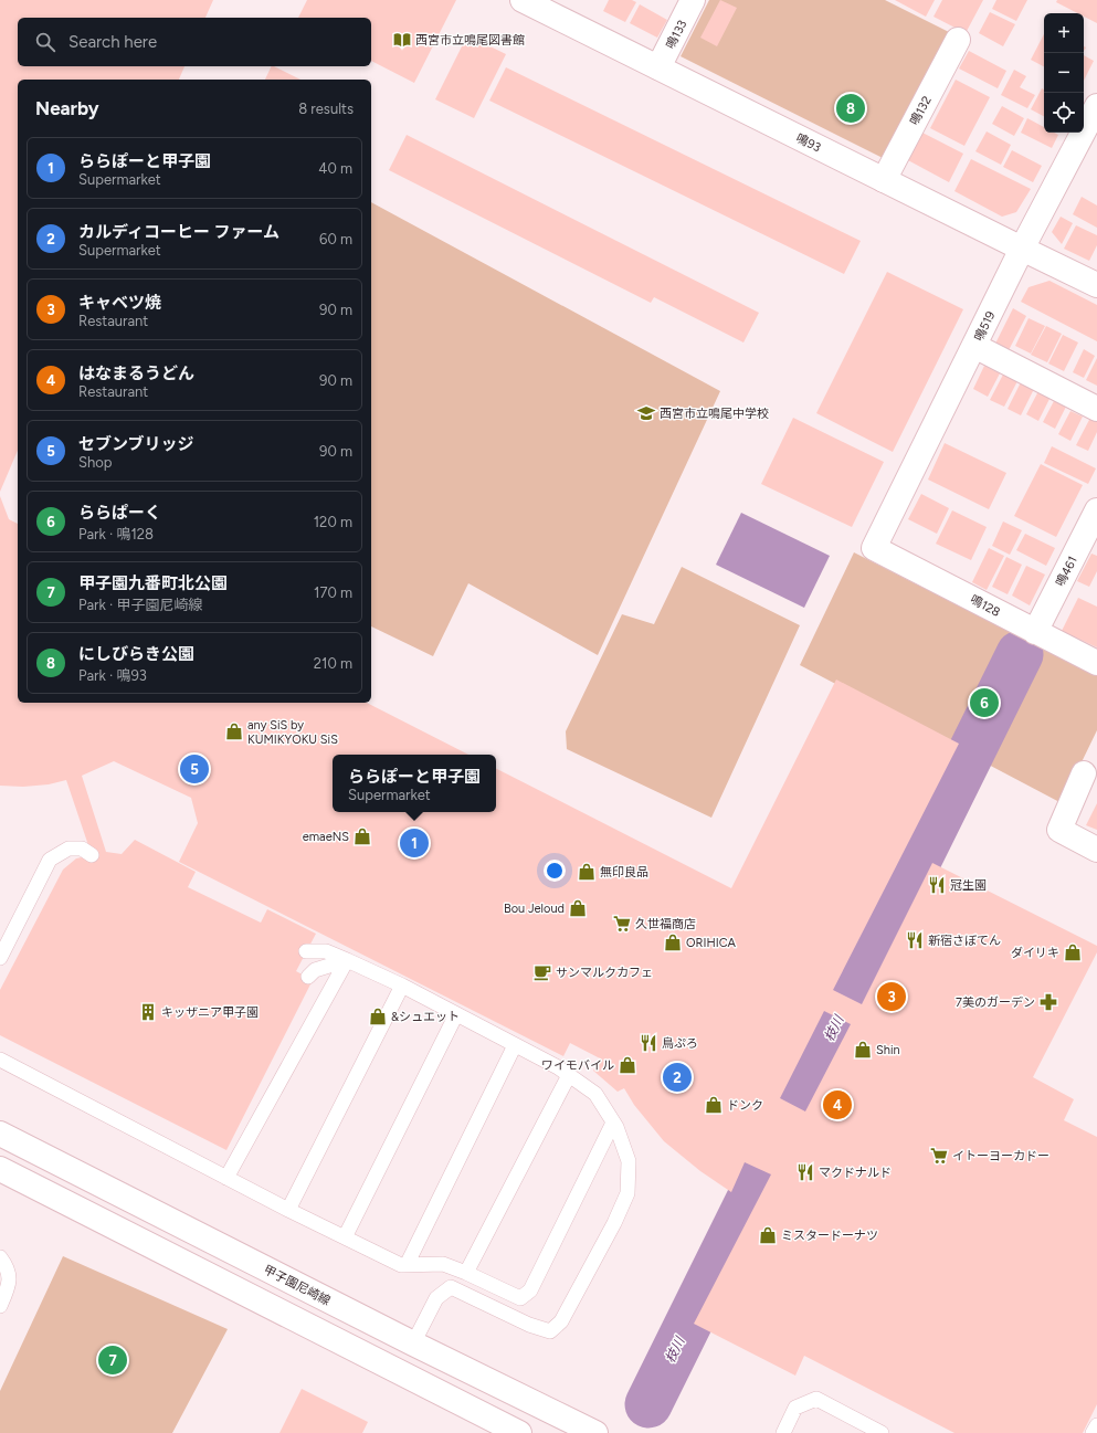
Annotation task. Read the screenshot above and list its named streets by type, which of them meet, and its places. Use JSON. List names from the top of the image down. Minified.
{"streets":{"street":["鳴133","鳴132","鳴93","鳴519","鳴461","鳴128","甲子園尼崎線"]},"crossings":[["鳴133","鳴93"],["鳴132","鳴93"],["鳴93","鳴519"],["鳴519","鳴128"],["鳴461","鳴128"]],"water":["枝川"],"places":{"library":["西宮市立鳴尾図書館"],"school or university":["西宮市立鳴尾中学校"],"shop":["any SiS by KUMIKYOKU SiS","emaeNS","無印良品","Bou Jeloud","ORIHICA","ダイリキ","&シュエット","Shin","ワイモバイル","ドンク","ミスタードーナツ"],"restaurant":["冠生園","新宿さぼてん","鳥ぷろ","マクドナルド"],"supermarket":["久世福商店","イトーヨーカドー"],"cafe":["サンマルクカフェ"],"pharmacy":["7美のガーデン"],"building":["キッザニア甲子園"]},"page":{"map_buttons":["+","−"],"search":"Search here","heading":["Nearby","8 results"],"pins":["8","6","5","1","3","2","4","7"],"list":[{"mark":"1","name":"ららぽーと甲子園","note":"Supermarket","value":"40 m"},{"mark":"2","name":"カルディコーヒー ファーム","note":"Supermarket","value":"60 m"},{"mark":"3","name":"キャベツ焼","note":"Restaurant","value":"90 m"},{"mark":"4","name":"はなまるうどん","note":"Restaurant","value":"90 m"},{"mark":"5","name":"セブンブリッジ","note":"Shop","value":"90 m"},{"mark":"6","name":"ららぱーく","note":"Park · 鳴128","value":"120 m"},{"mark":"7","name":"甲子園九番町北公園","note":"Park · 甲子園尼崎線","value":"170 m"},{"mark":"8","name":"にしびらき公園","note":"Park · 鳴93","value":"210 m"}],"popup":["ららぽーと甲子園","Supermarket"]}}
